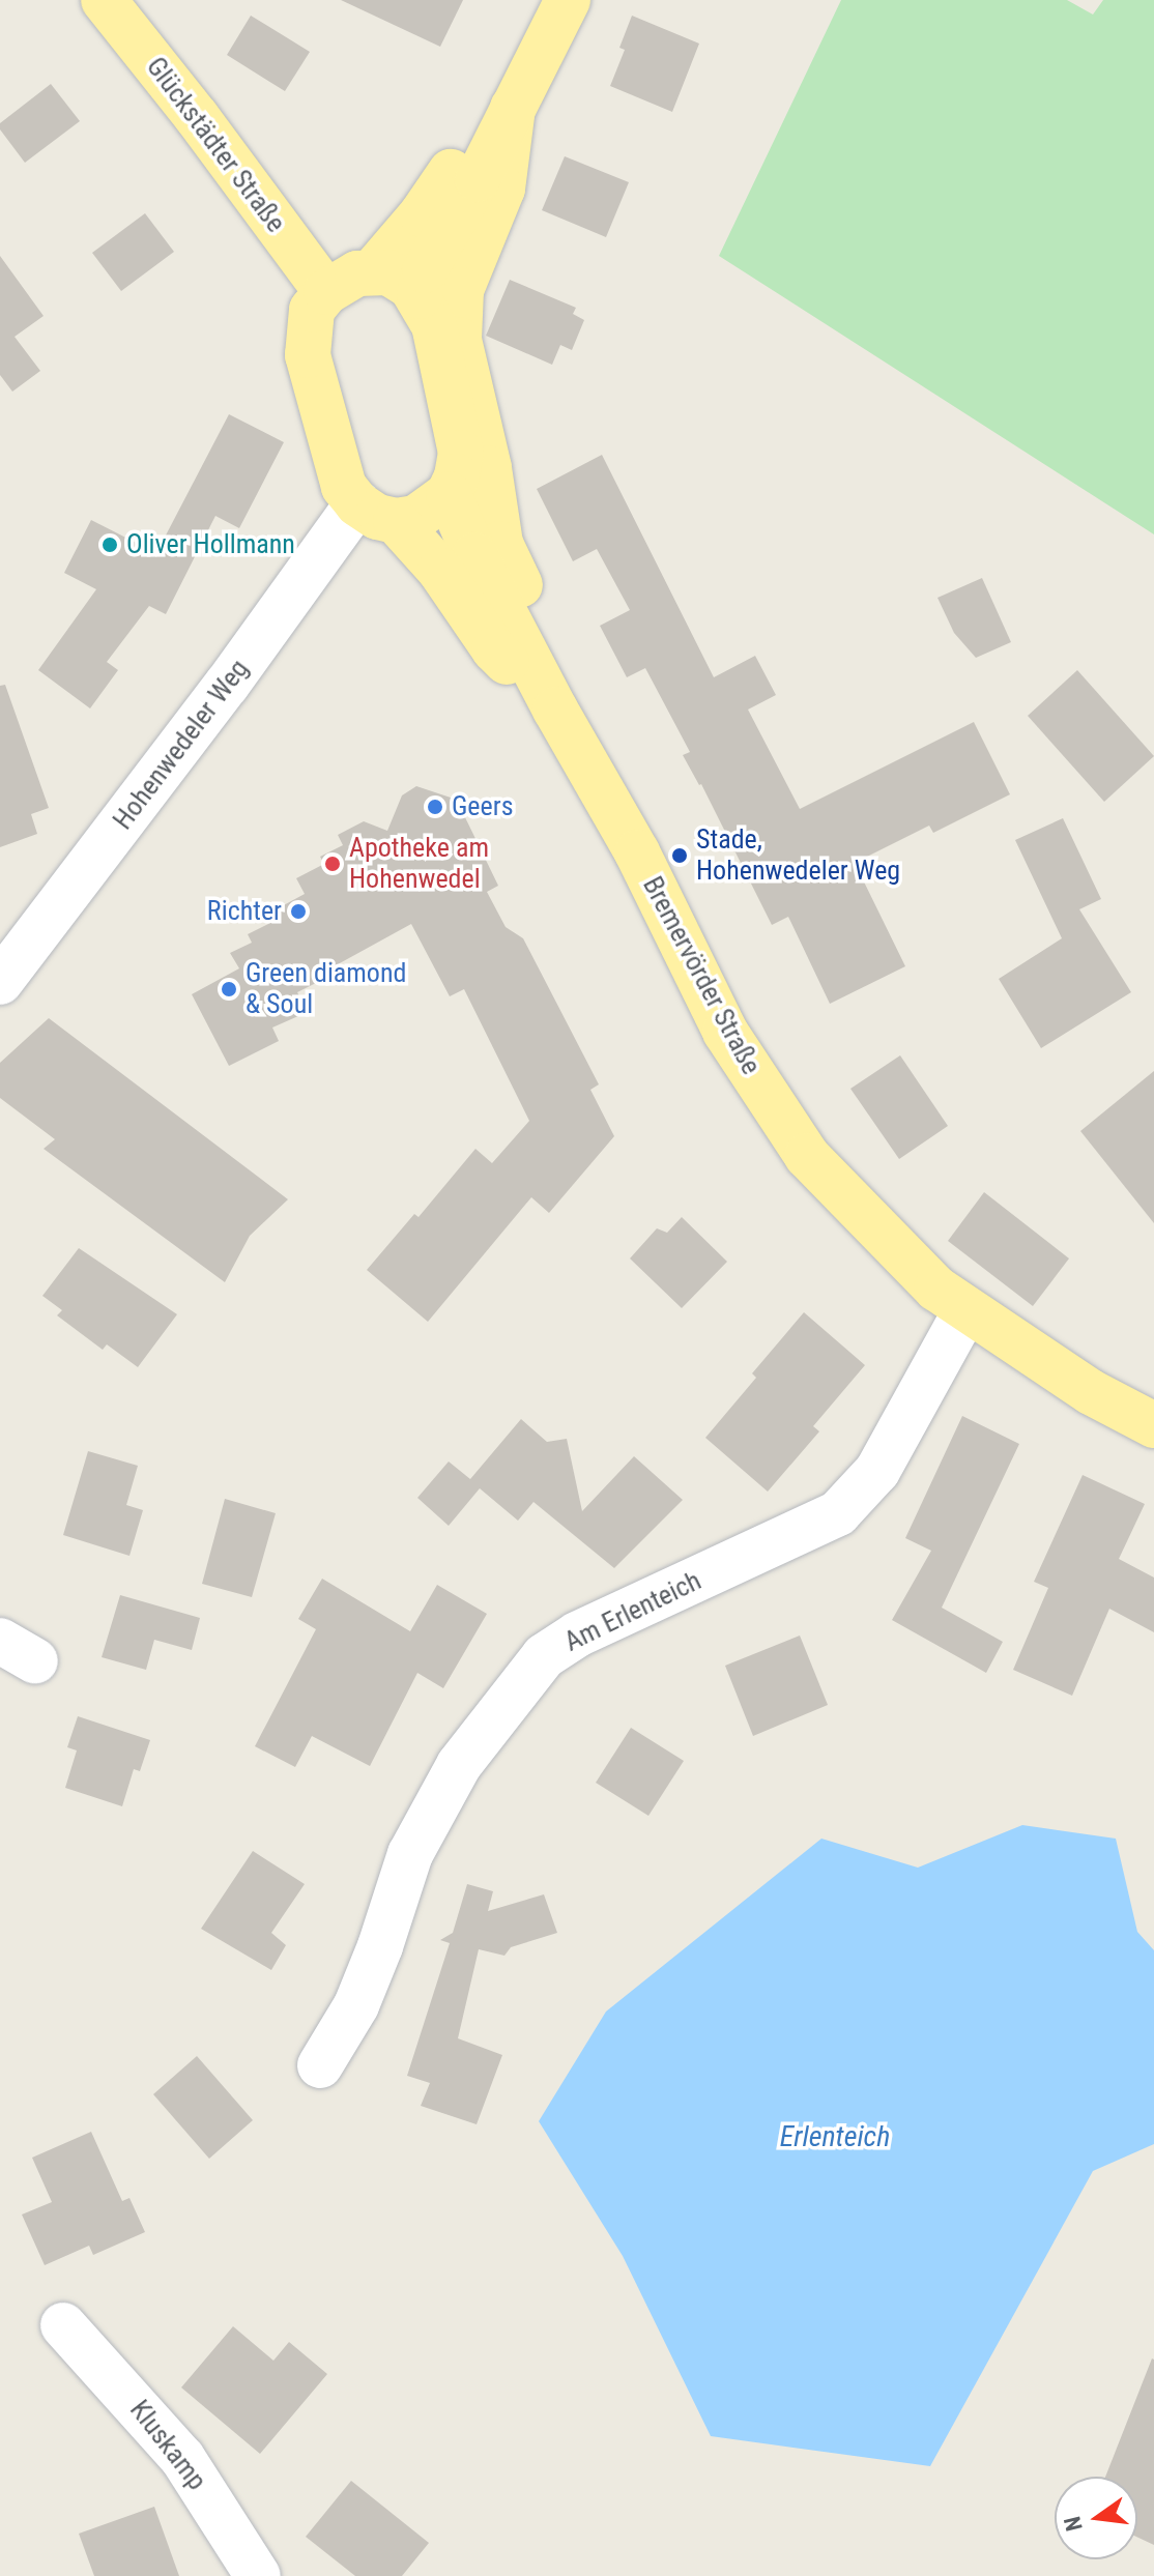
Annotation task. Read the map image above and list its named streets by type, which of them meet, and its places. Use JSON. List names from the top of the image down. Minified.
{"streets":{"main road":["Glückstädter Straße","Bremervörder Straße"],"street":["Hohenwedeler Weg","Am Erlenteich","Kluskamp"]},"crossings":[["Glückstädter Straße","Bremervörder Straße"],["Hohenwedeler Weg","Bremervörder Straße"],["Bremervörder Straße","Am Erlenteich"]],"water":["Erlenteich"],"places":["Oliver Hollmann","Geers","Stade, Hohenwedeler Weg","Apotheke am Hohenwedel","Richter","Green diamond & Soul"],"north":"left"}
